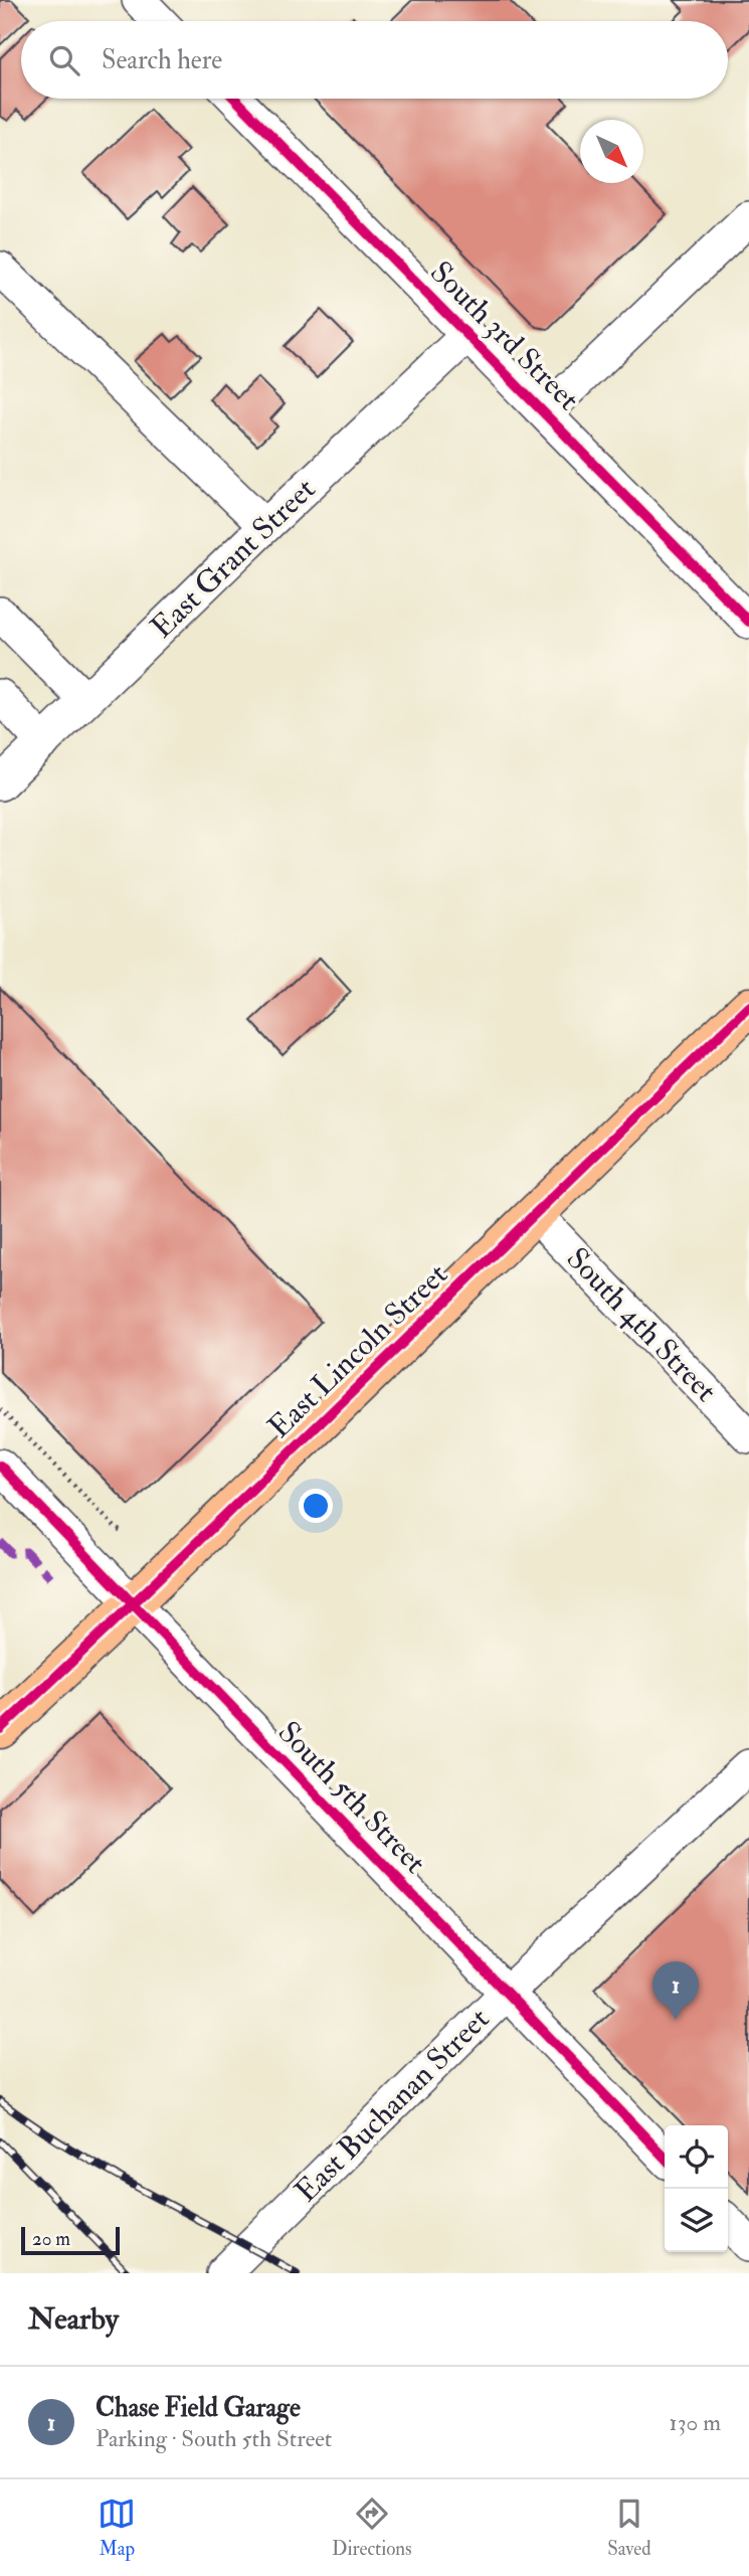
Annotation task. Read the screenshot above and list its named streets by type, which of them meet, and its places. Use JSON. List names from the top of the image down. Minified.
{"streets":{"main road":["East Lincoln Street"],"street":["South 3rd Street","East Grant Street","South 4th Street","South 5th Street","East Buchanan Street"]},"crossings":[["South 3rd Street","East Grant Street"],["South 4th Street","East Lincoln Street"],["East Lincoln Street","South 5th Street"],["South 5th Street","East Buchanan Street"]],"scale_bar":"20 m","north":"bottom right","page":{"search":"Search here","pins":"1","scale":"20 m","heading":"Nearby","list":[{"mark":"1","name":"Chase Field Garage","note":"Parking · South 5th Street","value":"130 m"}],"nav":["Map","Directions","Saved"]}}
